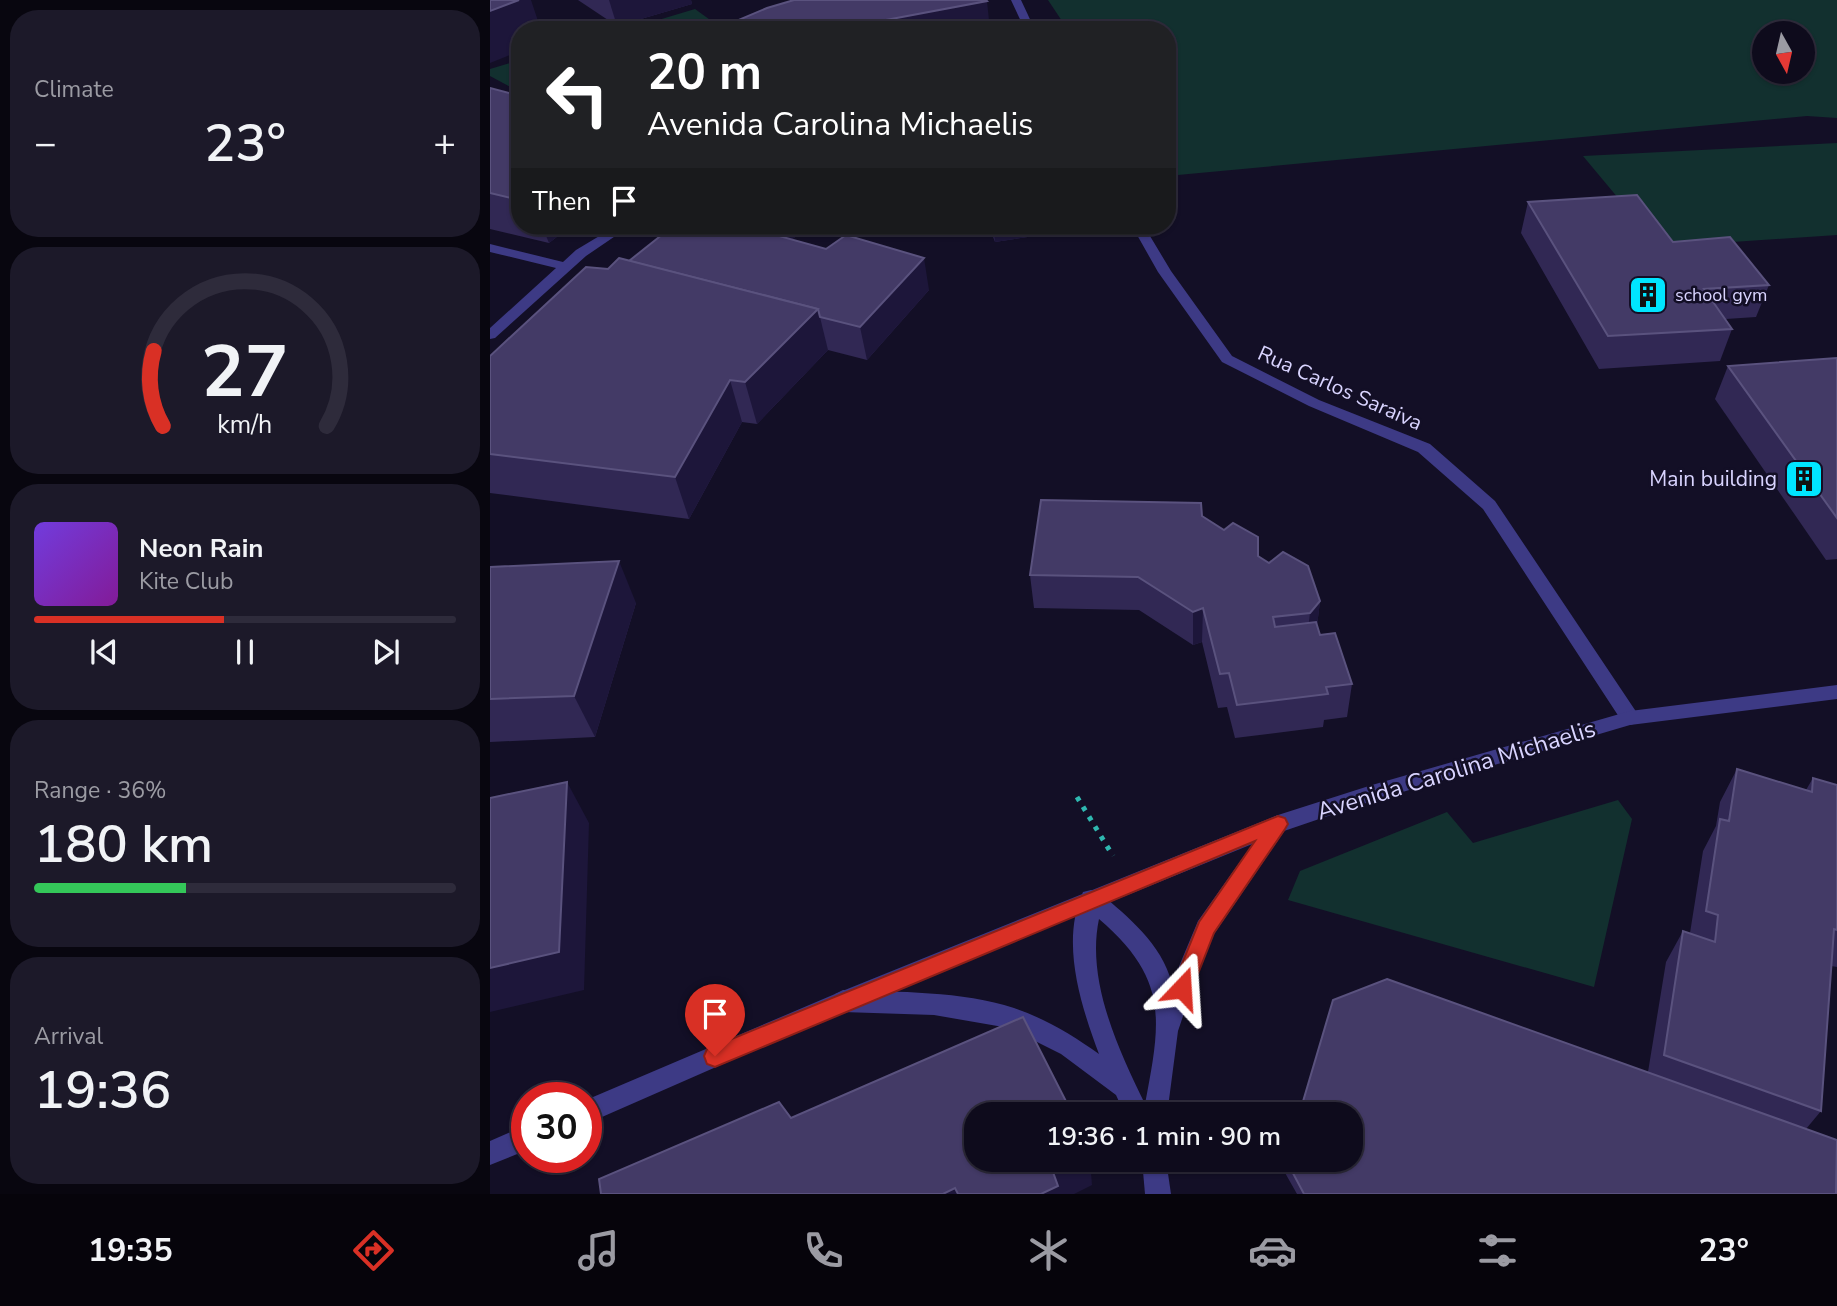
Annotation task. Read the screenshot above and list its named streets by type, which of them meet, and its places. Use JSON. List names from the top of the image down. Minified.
{"streets":{"street":["Rua Carlos Saraiva","Avenida Carolina Michaelis"]},"crossings":[["Rua Carlos Saraiva","Avenida Carolina Michaelis"]],"places":{"building":["school gym","Main building"]},"north":"bottom","page":{"tile":["Climate",["Range · 36%","180 km"],["Arrival","19:36"]],"turn":["20 m","Avenida Carolina Michaelis"],"heat":["−","23°","+"],"then":"Then","song":["Neon Rain","Kite Club"],"limit":"30","trip":"19:36 · 1 min · 90 m","tabs":["19:35","23°"],"gauge":["27","km/h"]}}
